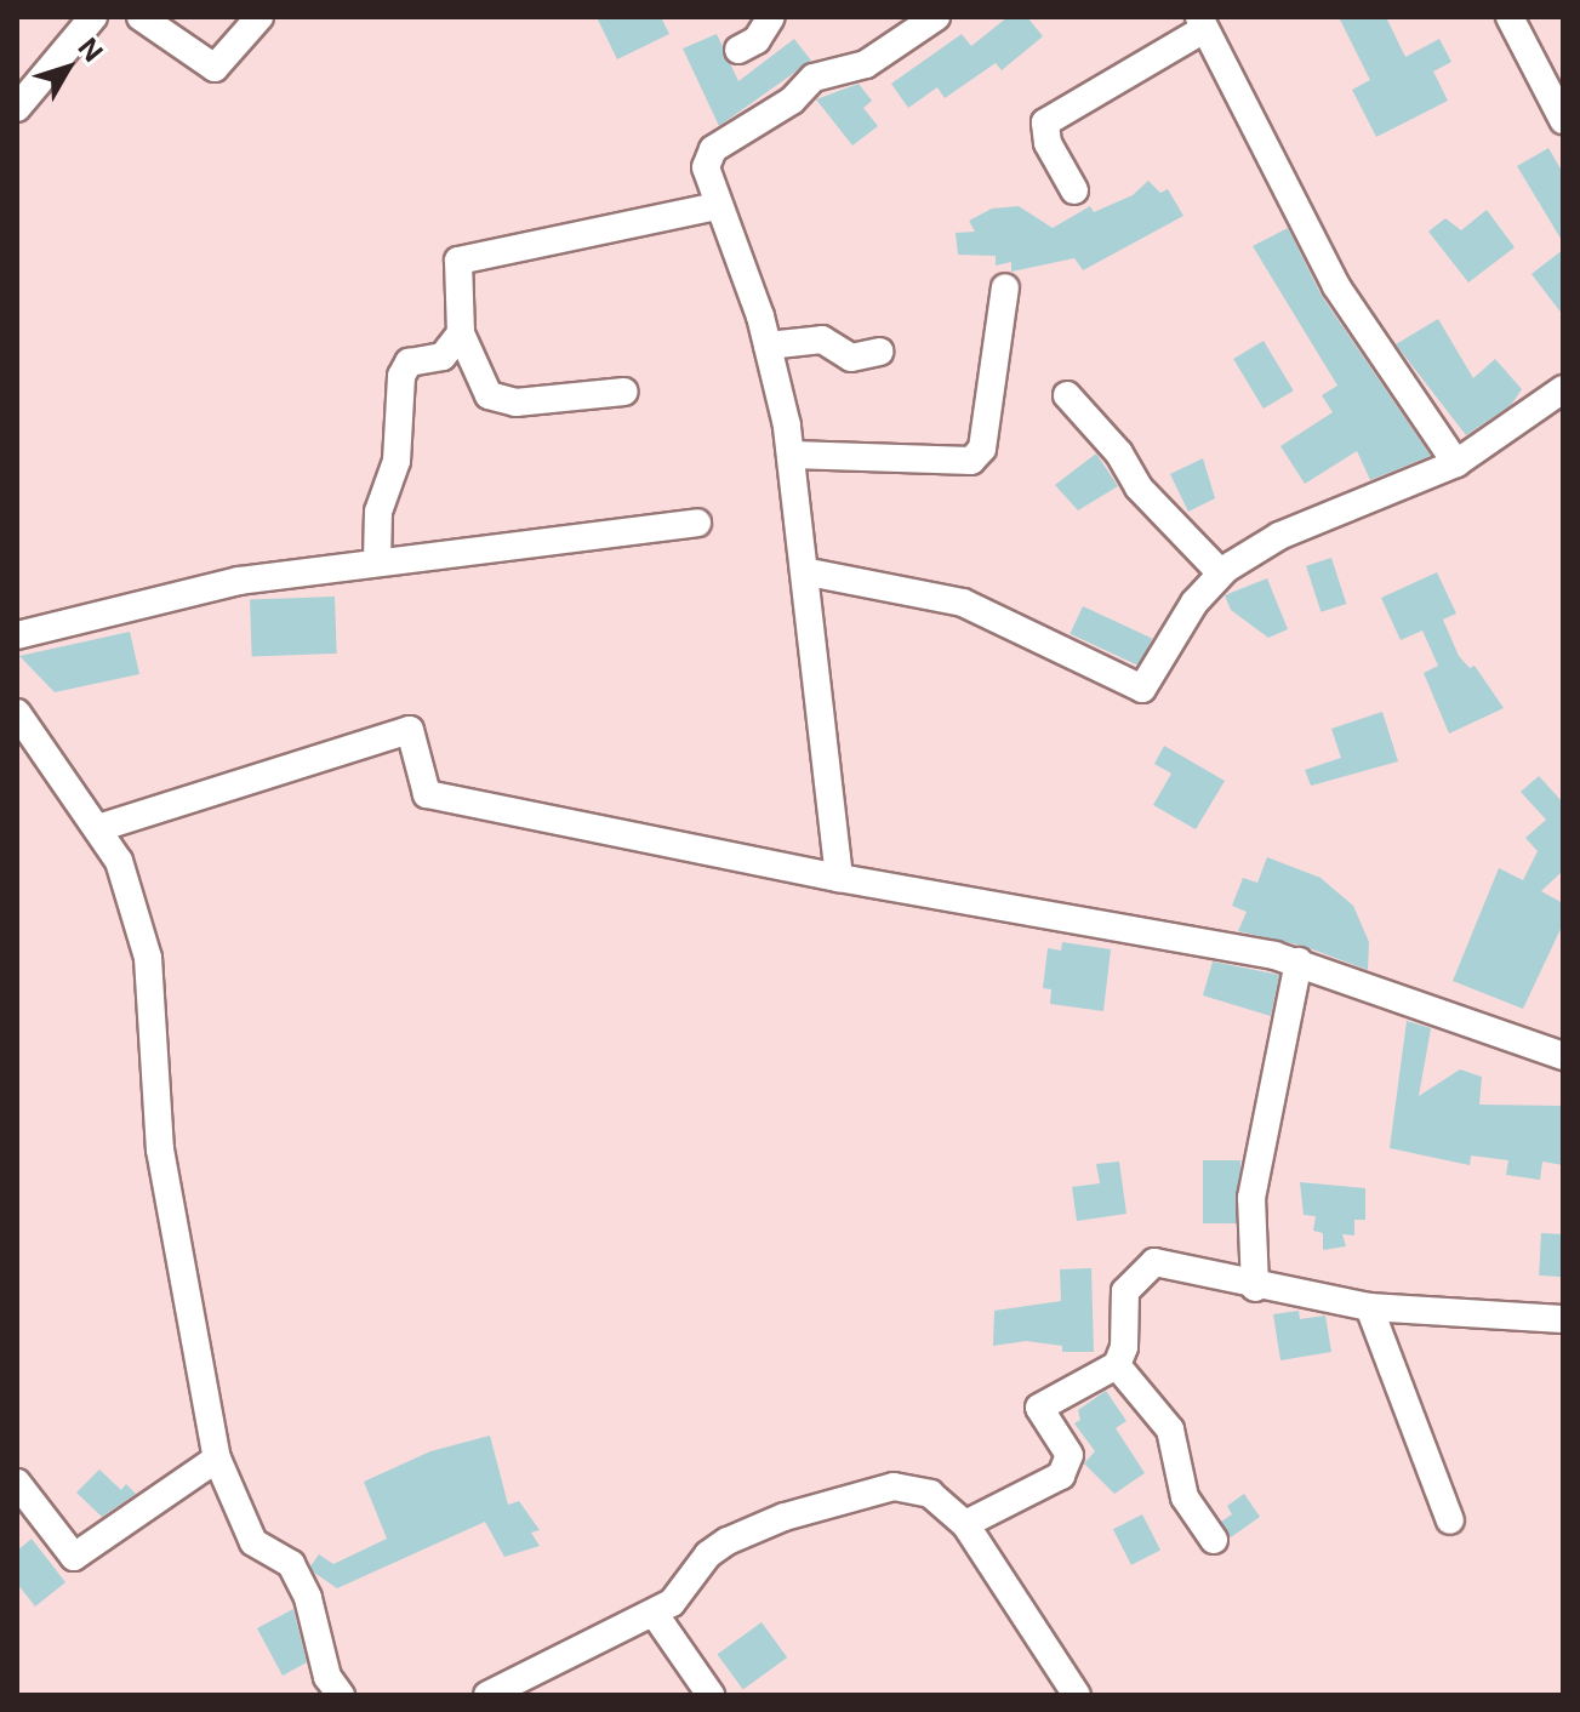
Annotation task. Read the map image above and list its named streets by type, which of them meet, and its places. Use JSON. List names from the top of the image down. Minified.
{"north":"top right"}
